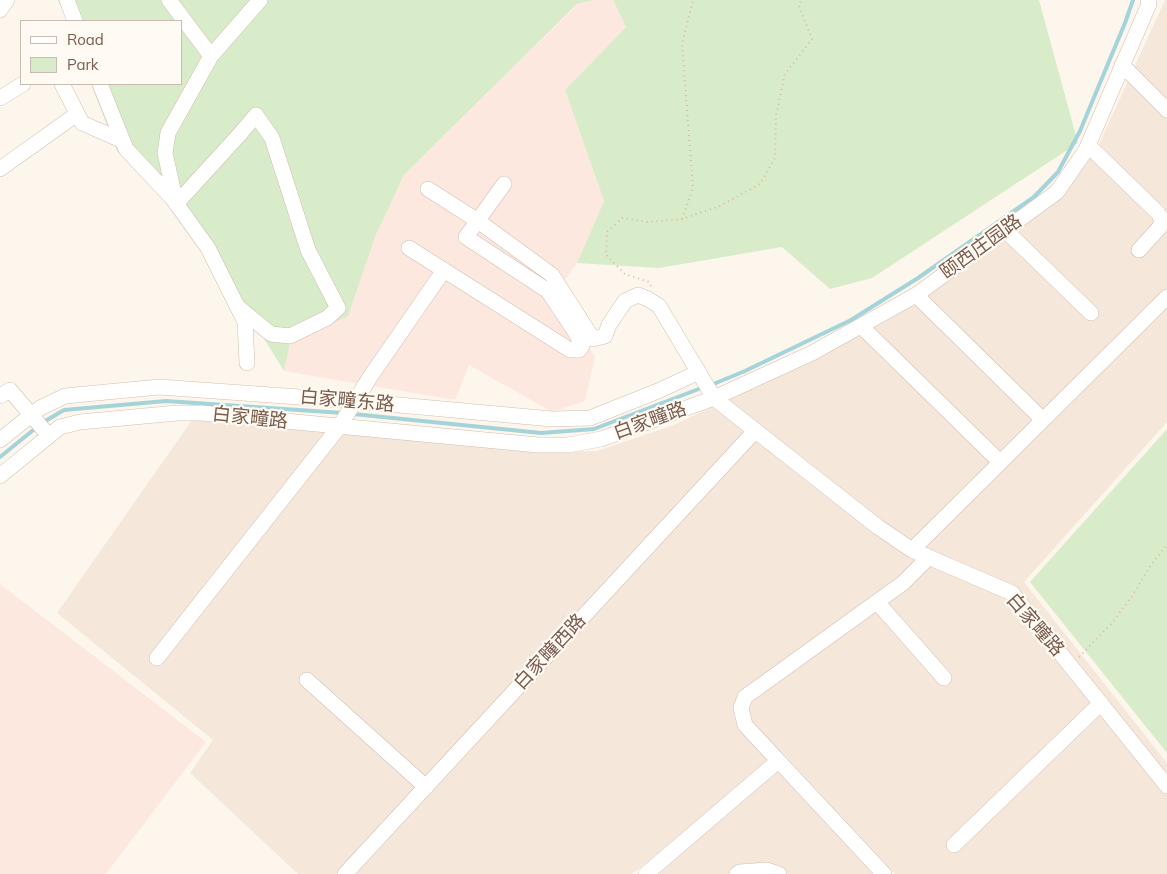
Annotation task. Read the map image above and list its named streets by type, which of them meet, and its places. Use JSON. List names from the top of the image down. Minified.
{"streets":{"street":["颐西庄园路","白家疃东路","白家疃路","白家疃西路"]},"crossings":[["颐西庄园路","白家疃东路"],["颐西庄园路","白家疃路"],["白家疃东路","白家疃路"],["白家疃路","白家疃西路"]],"legend":["Road","Park"]}
